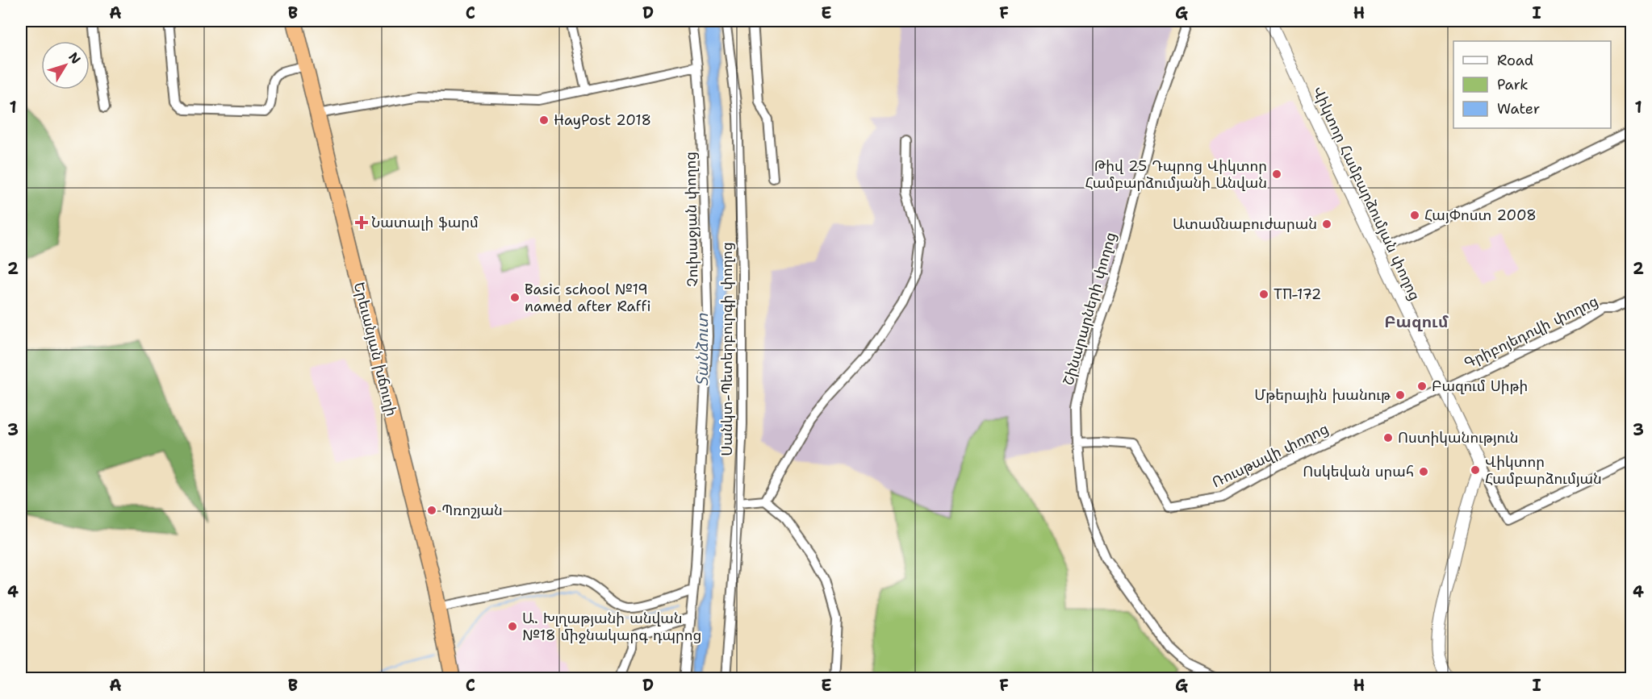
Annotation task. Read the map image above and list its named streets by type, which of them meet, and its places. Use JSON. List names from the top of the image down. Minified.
{"streets":{"highway":["Երեւանյան խճուղի"],"street":["Վիկտոր Համբարձումյան փողոց","Չուխաջյան փողոց","Շինարարների փողոց","Գրիբոյեդովի փողոց","Սանկտ-Պետերբուրգի փողոց","Ռուսթավի փողոց"]},"crossings":[["Վիկտոր Համբարձումյան փողոց","Գրիբոյեդովի փողոց"],["Վիկտոր Համբարձումյան փողոց","Ռուսթավի փողոց"],["Շինարարների փողոց","Ռուսթավի փողոց"],["Գրիբոյեդովի փողոց","Ռուսթավի փողոց"]],"districts":["Բազում"],"water":["Տանձուտ"],"places":{"other":["HayPost 2018","Թիվ 25 Դպրոց Վիկտոր Համբարձումյանի Անվան","ՀայՓոստ 2008","Ատամնաբուժարան","ТП-172","Basic school №19 named after Raffi","Բազում Սիթի","Մթերային խանութ","Ոստիկանություն","Վիկտոր Համբարձումյան","Ոսկեվան սրահ","Պռոշյան","Ա. Խլղաթյանի անվան №18 միջնակարգ դպրոց"],"health":["Նատալի ֆարմ"]},"legend":["Road","Park","Water"],"north":"top right","grid":{"columns":["A","B","C","D","E","F","G","H","I"],"rows":["1","2","3","4"]}}
